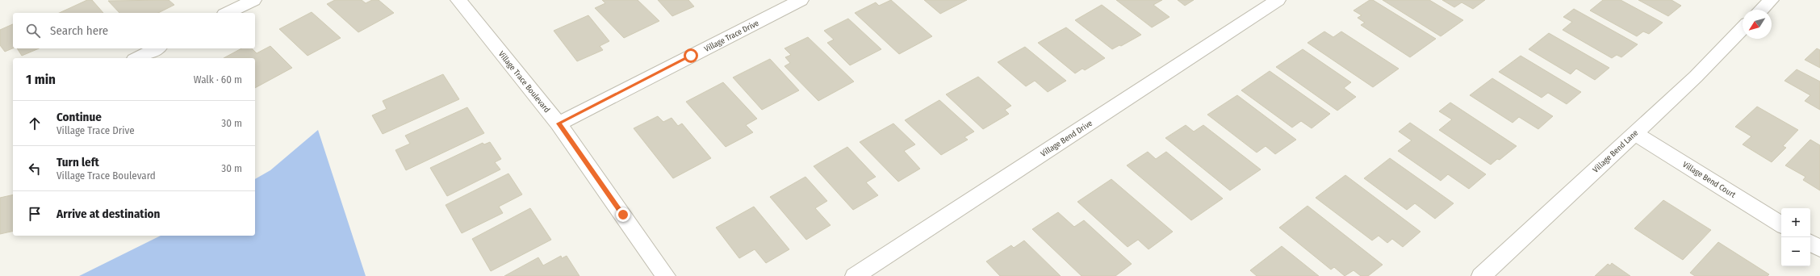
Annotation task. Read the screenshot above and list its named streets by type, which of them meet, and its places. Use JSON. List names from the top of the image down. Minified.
{"streets":{"street":["Village Trace Drive","Village Trace Boulevard","Village Bend Drive","Village Bend Lane","Village Bend Court"]},"crossings":[["Village Trace Drive","Village Trace Boulevard"],["Village Bend Lane","Village Bend Court"]],"north":"bottom left","page":{"search":"Search here","heading":["1 min","Walk · 60 m"],"list":[["Continue","Village Trace Drive","30 m"],["Turn left","Village Trace Boulevard","30 m"],"Arrive at destination"],"map_buttons":["+","−"]}}
